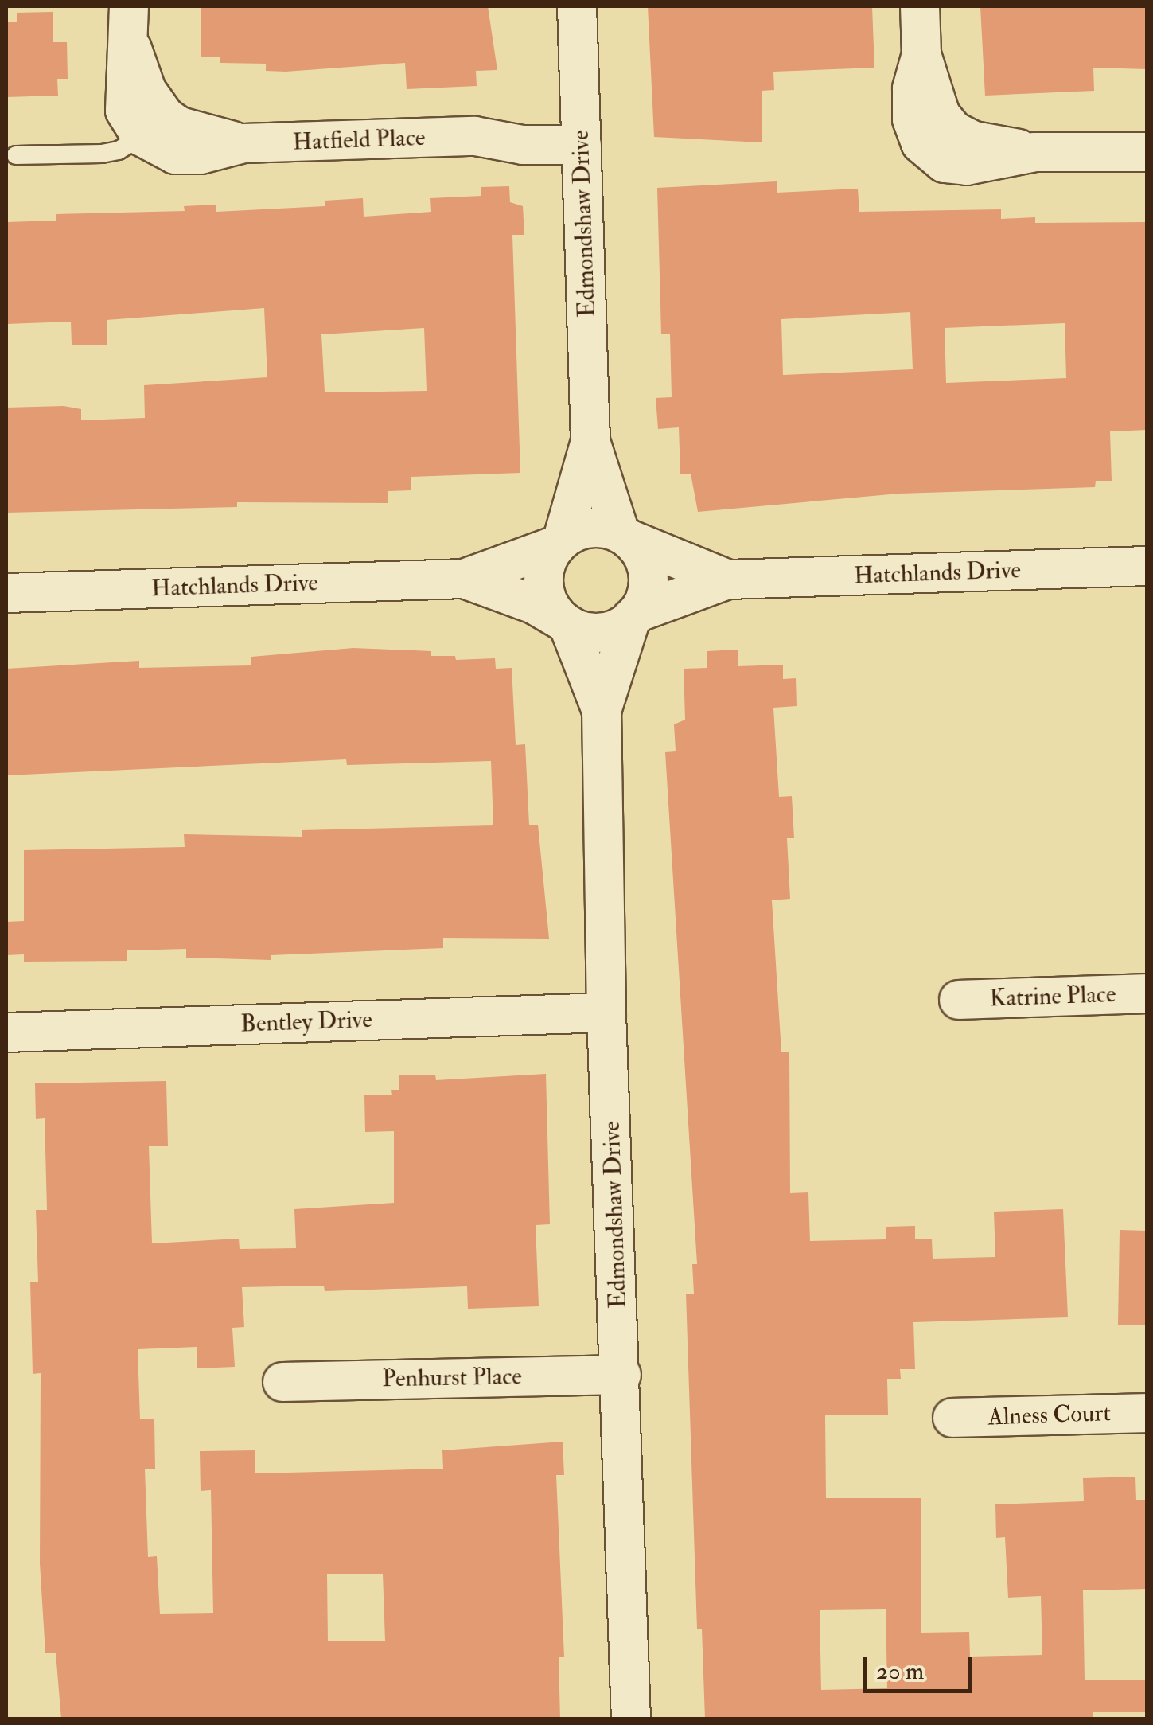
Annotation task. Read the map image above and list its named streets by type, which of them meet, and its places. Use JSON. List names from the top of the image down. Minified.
{"streets":{"street":["Hatfield Place","Edmondshaw Drive","Hatchlands Drive","Katrine Place","Bentley Drive","Penhurst Place","Alness Court"]},"crossings":[["Hatfield Place","Edmondshaw Drive"],["Edmondshaw Drive","Hatchlands Drive"],["Edmondshaw Drive","Bentley Drive"],["Edmondshaw Drive","Penhurst Place"]],"scale_bar":"20 m"}
